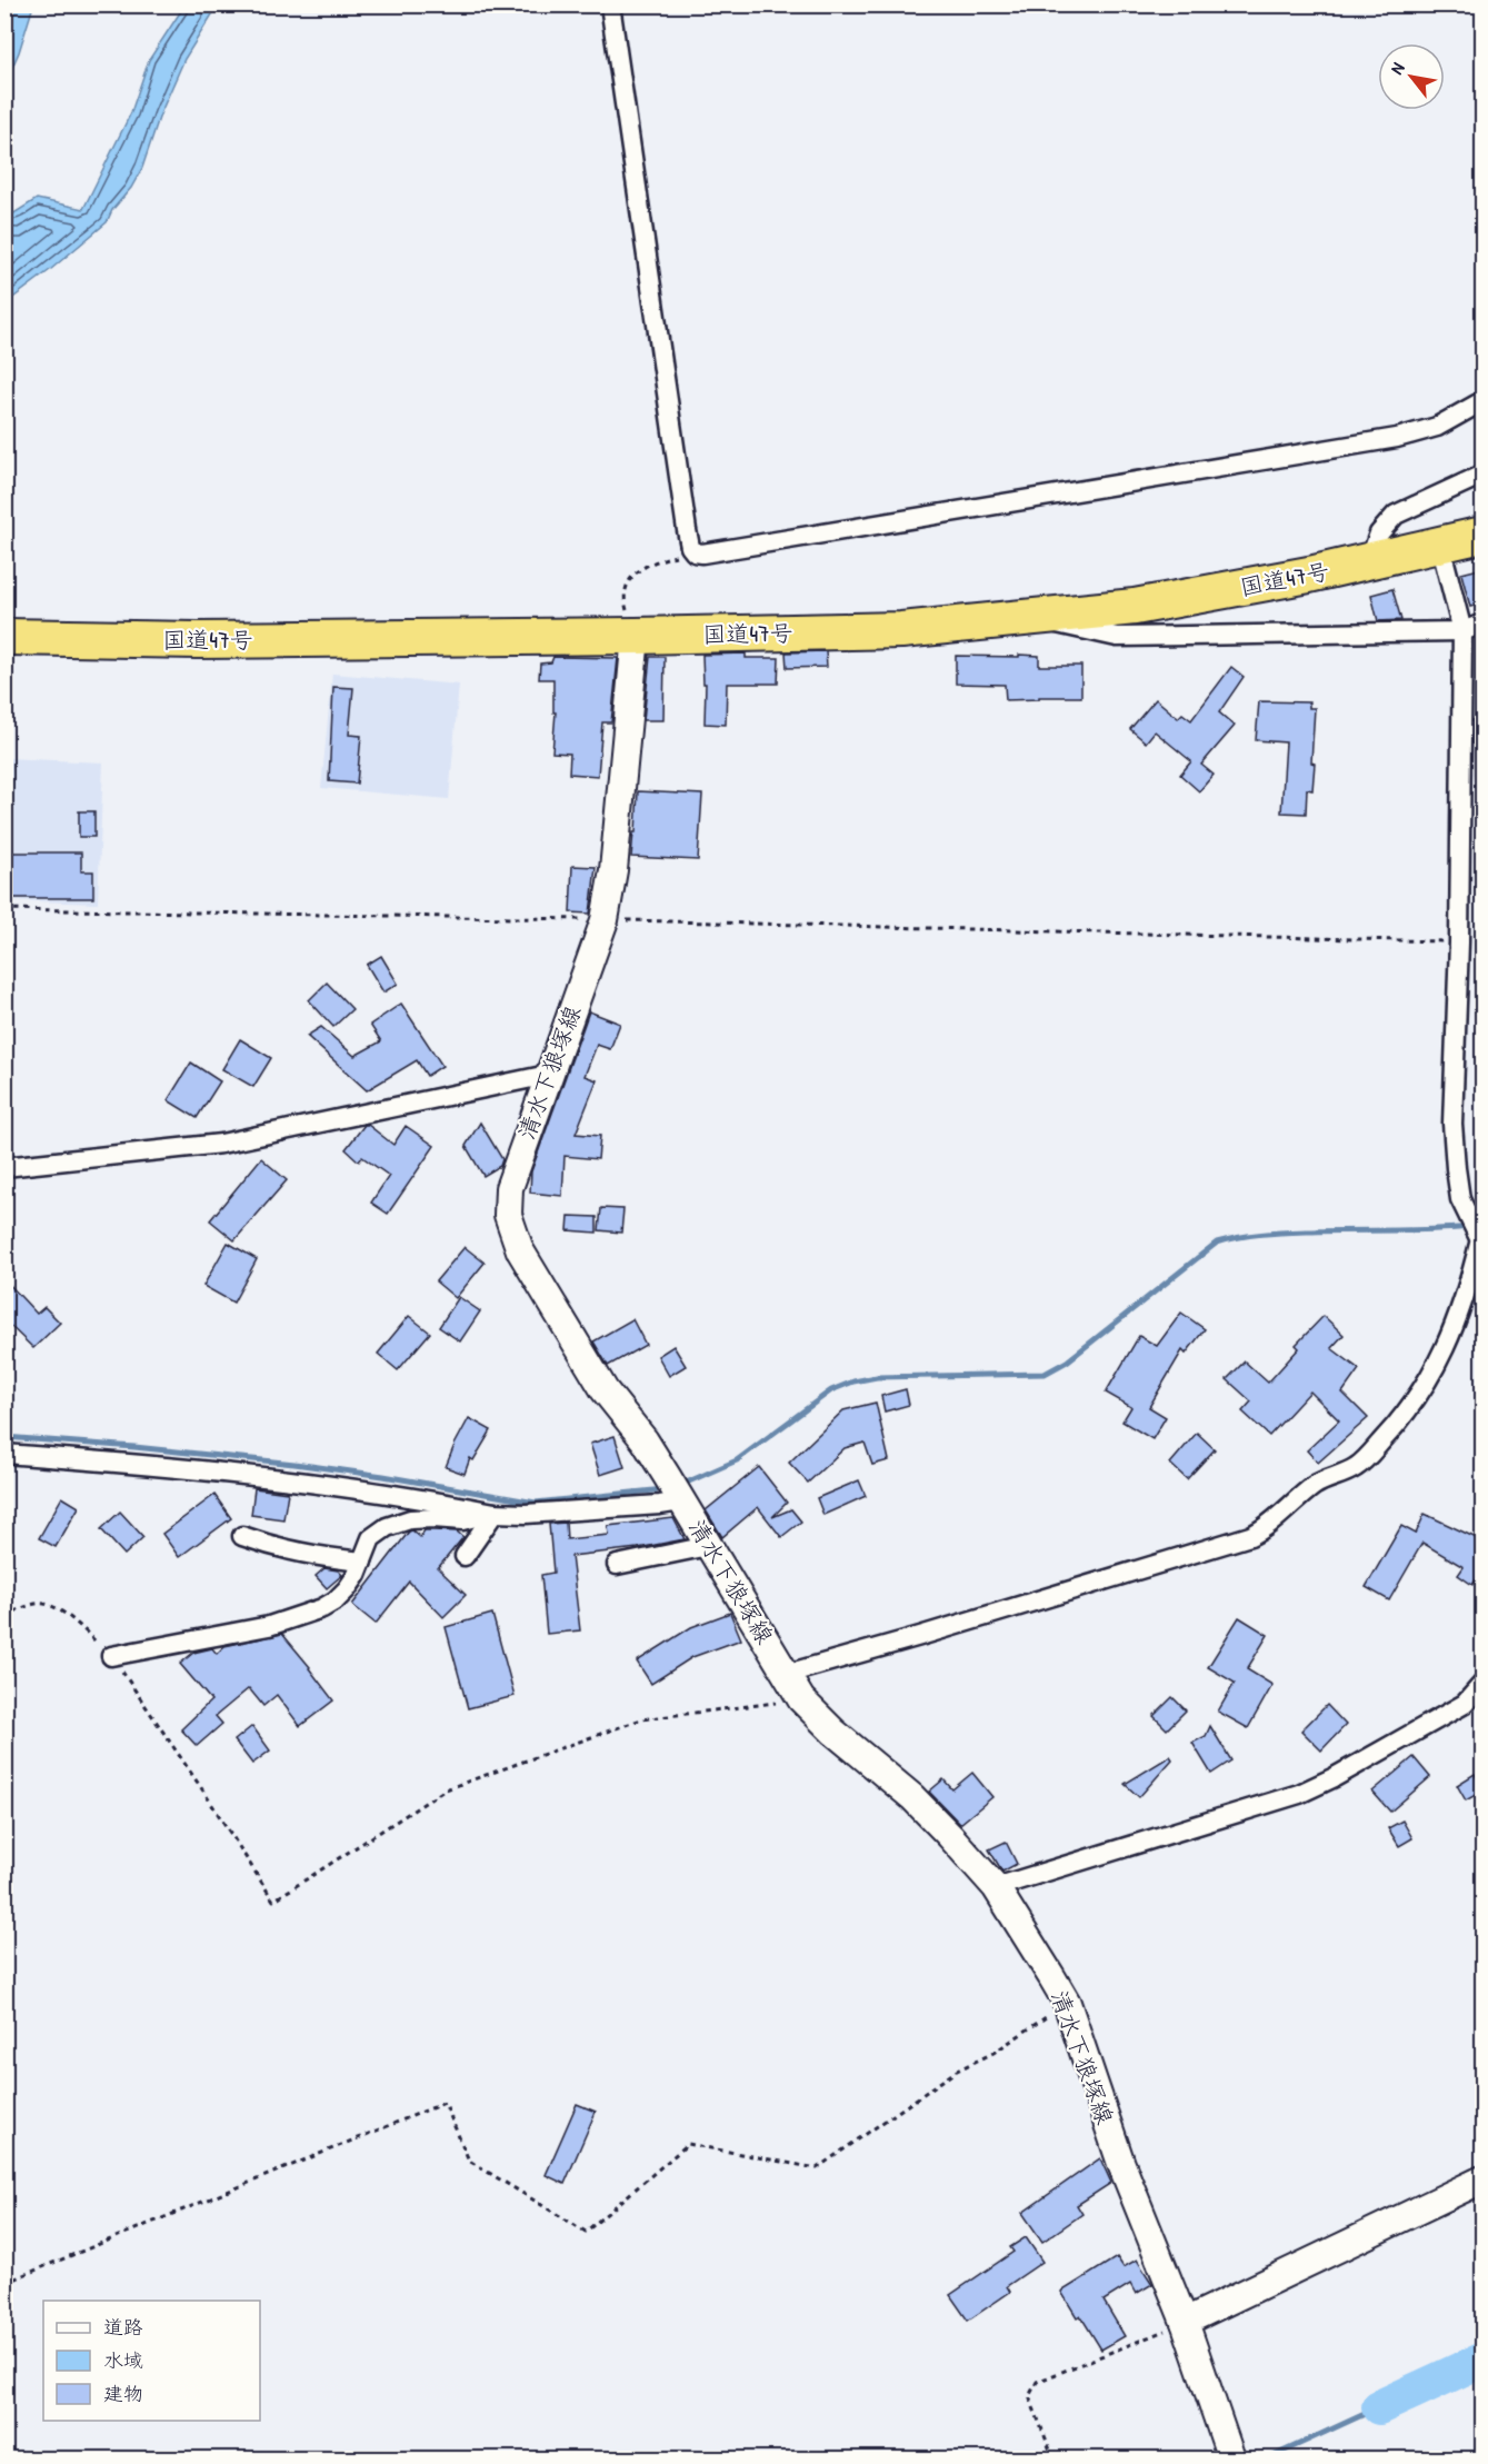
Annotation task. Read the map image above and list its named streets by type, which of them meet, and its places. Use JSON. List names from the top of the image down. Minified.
{"streets":{"highway":["国道47号"],"main road":["清水下狼塚線"]},"crossings":[["国道47号","清水下狼塚線"]],"legend":["道路","水域","建物"],"north":"top left"}
